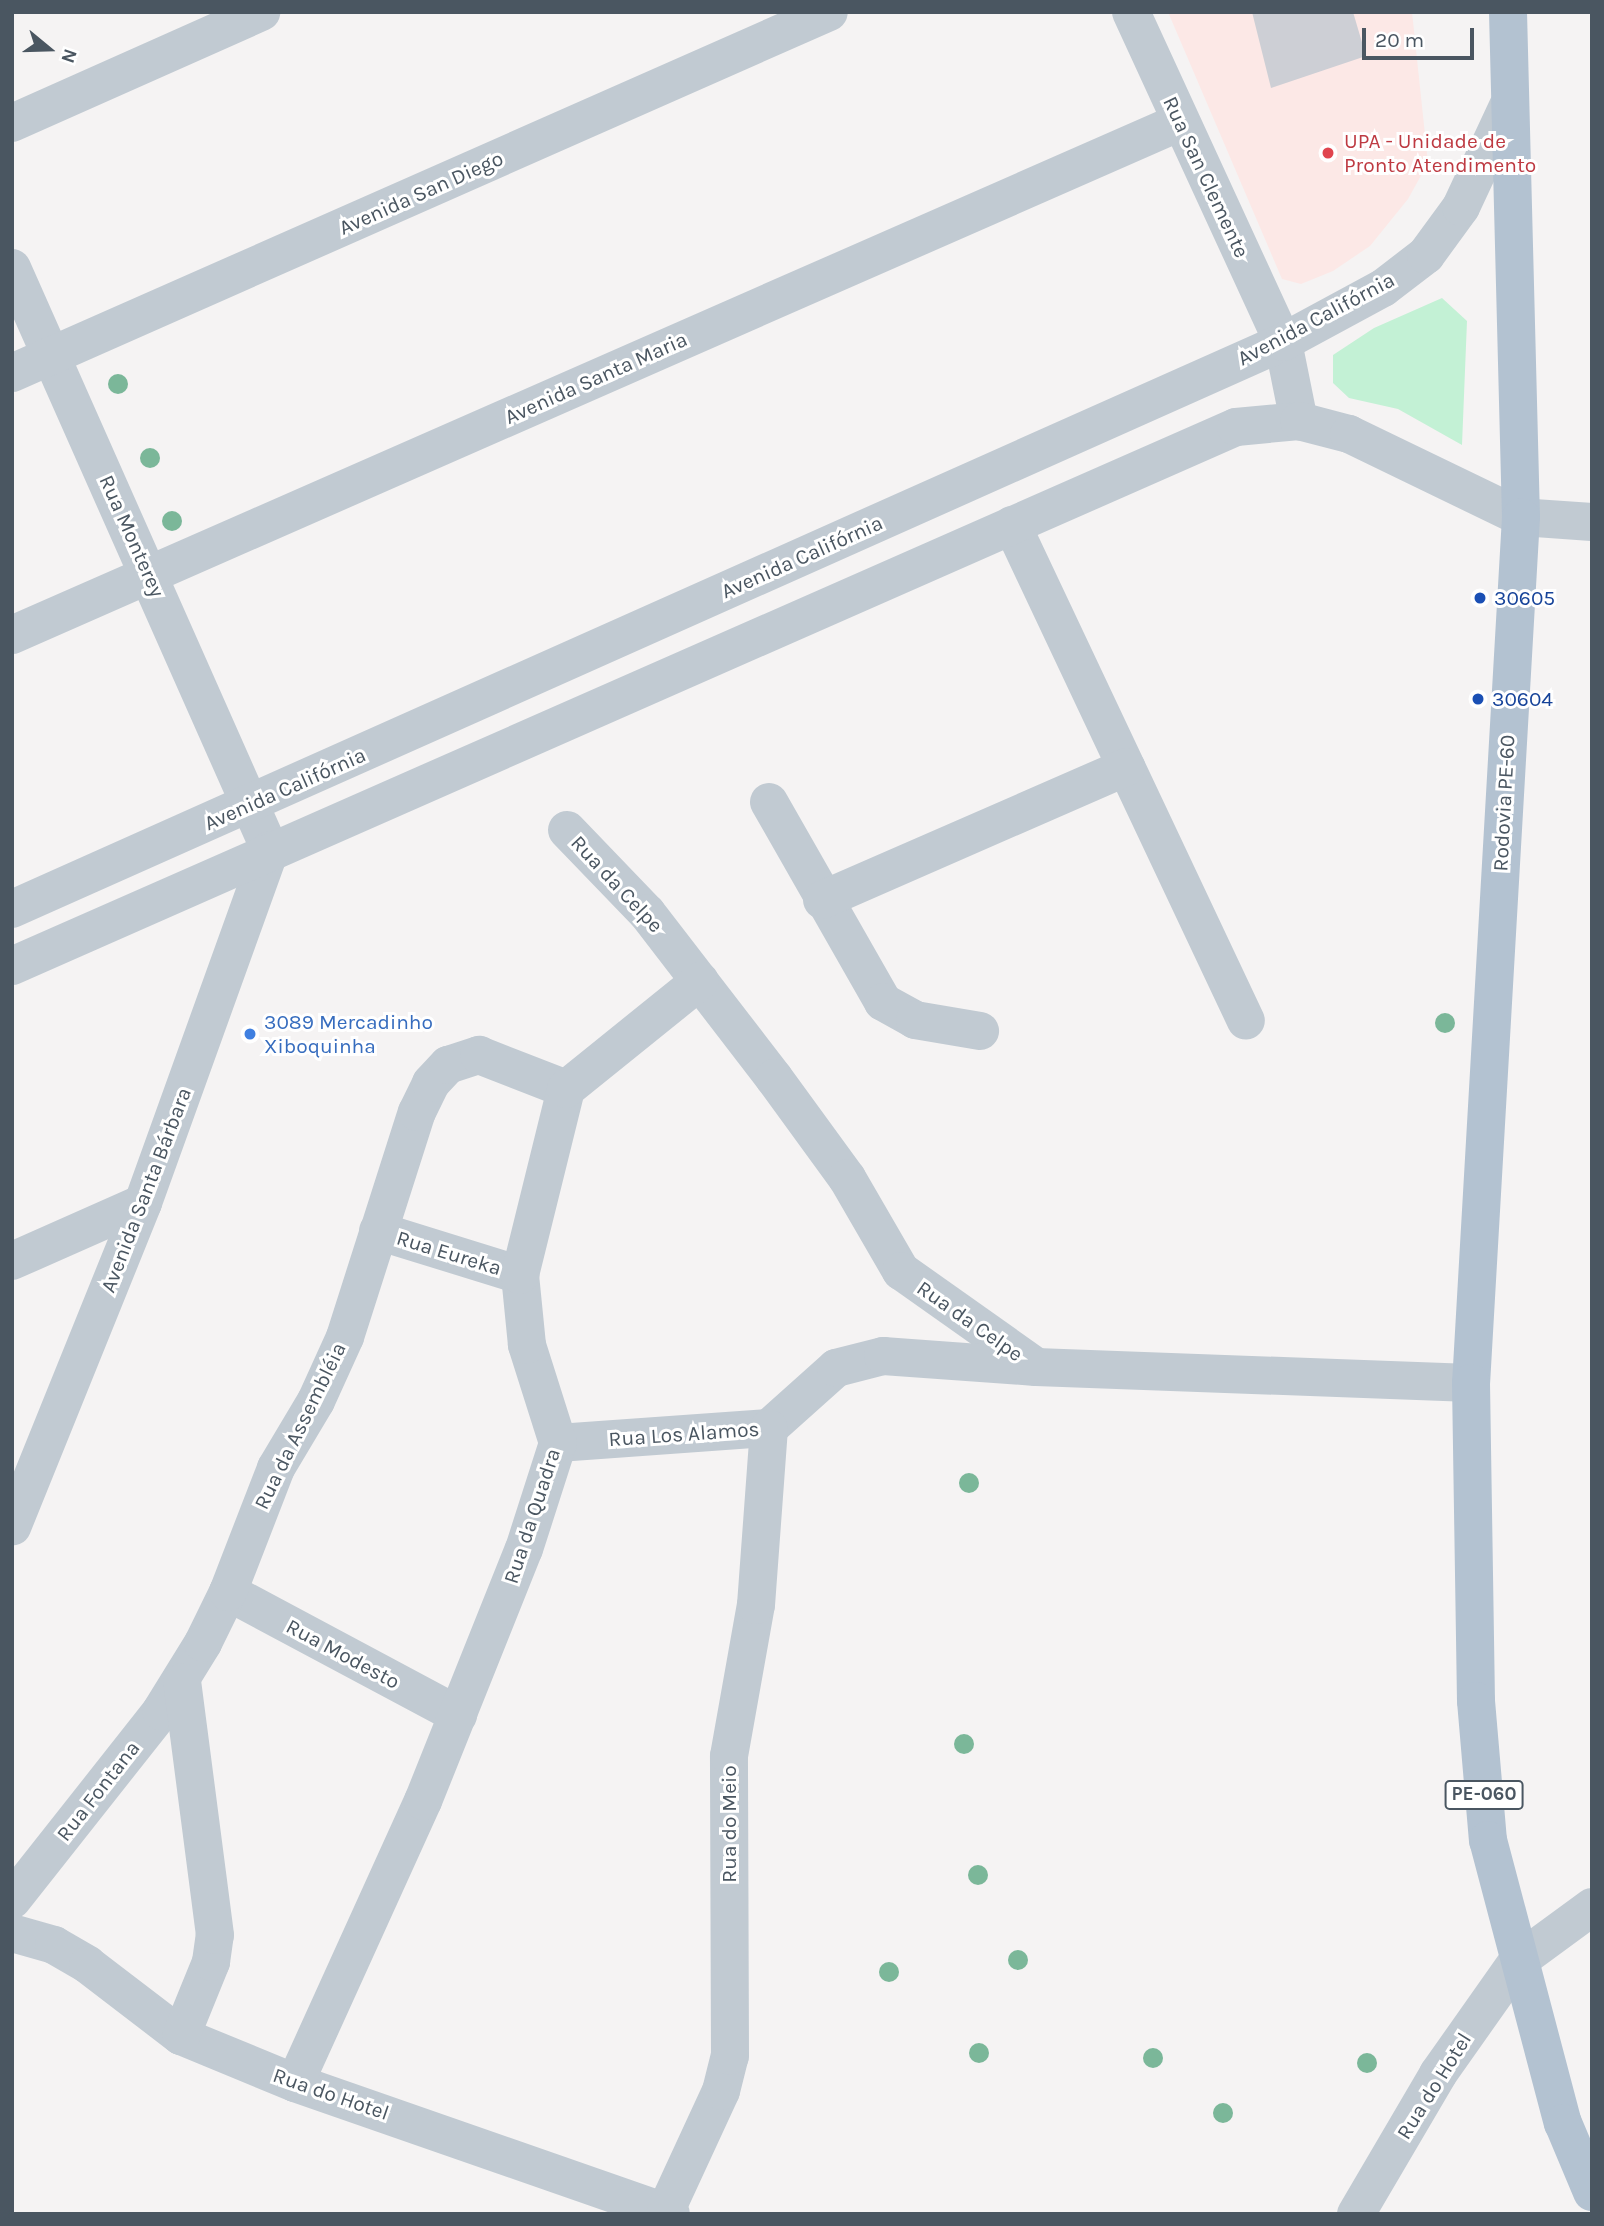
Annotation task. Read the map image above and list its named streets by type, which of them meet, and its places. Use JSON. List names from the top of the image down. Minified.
{"streets":{"main road":["Rodovia PE-60","PE-060"],"street":["Rua San Clemente","Avenida San Diego","Avenida Califórnia","Avenida Santa Maria","Rua Monterey","Rua da Celpe","Avenida Santa Bárbara","Rua Eureka","Rua da Assembléia","Rua Los Alamos","Rua da Quadra","Rua Modesto","Rua Fontana","Rua do Meio","Rua do Hotel"]},"crossings":[["Rua San Clemente","Avenida Califórnia"],["Rua San Clemente","Avenida Santa Maria"],["Avenida San Diego","Rua Monterey"],["Avenida Califórnia","Rua Monterey"],["Avenida Califórnia","Rodovia PE-60"],["Avenida Santa Maria","Rua Monterey"],["Rua Monterey","Avenida Santa Bárbara"],["Rodovia PE-60","Rua da Celpe"],["Rodovia PE-60","PE-060"],["Rua da Celpe","Rua Los Alamos"],["Rua da Celpe","PE-060"],["Rua Eureka","Rua da Assembléia"],["Rua Eureka","Rua da Quadra"],["Rua da Assembléia","Rua da Quadra"],["Rua da Assembléia","Rua Modesto"],["Rua da Assembléia","Rua Fontana"],["Rua Los Alamos","Rua da Quadra"],["Rua Los Alamos","Rua do Meio"],["Rua da Quadra","Rua Modesto"],["Rua da Quadra","Rua do Hotel"],["PE-060","Rua do Hotel"],["Rua do Meio","Rua do Hotel"]],"places":["UPA - Unidade de Pronto Atendimento","30605","30604","3089 Mercadinho Xiboquinha"],"scale_bar":"20 m","north":"right"}
